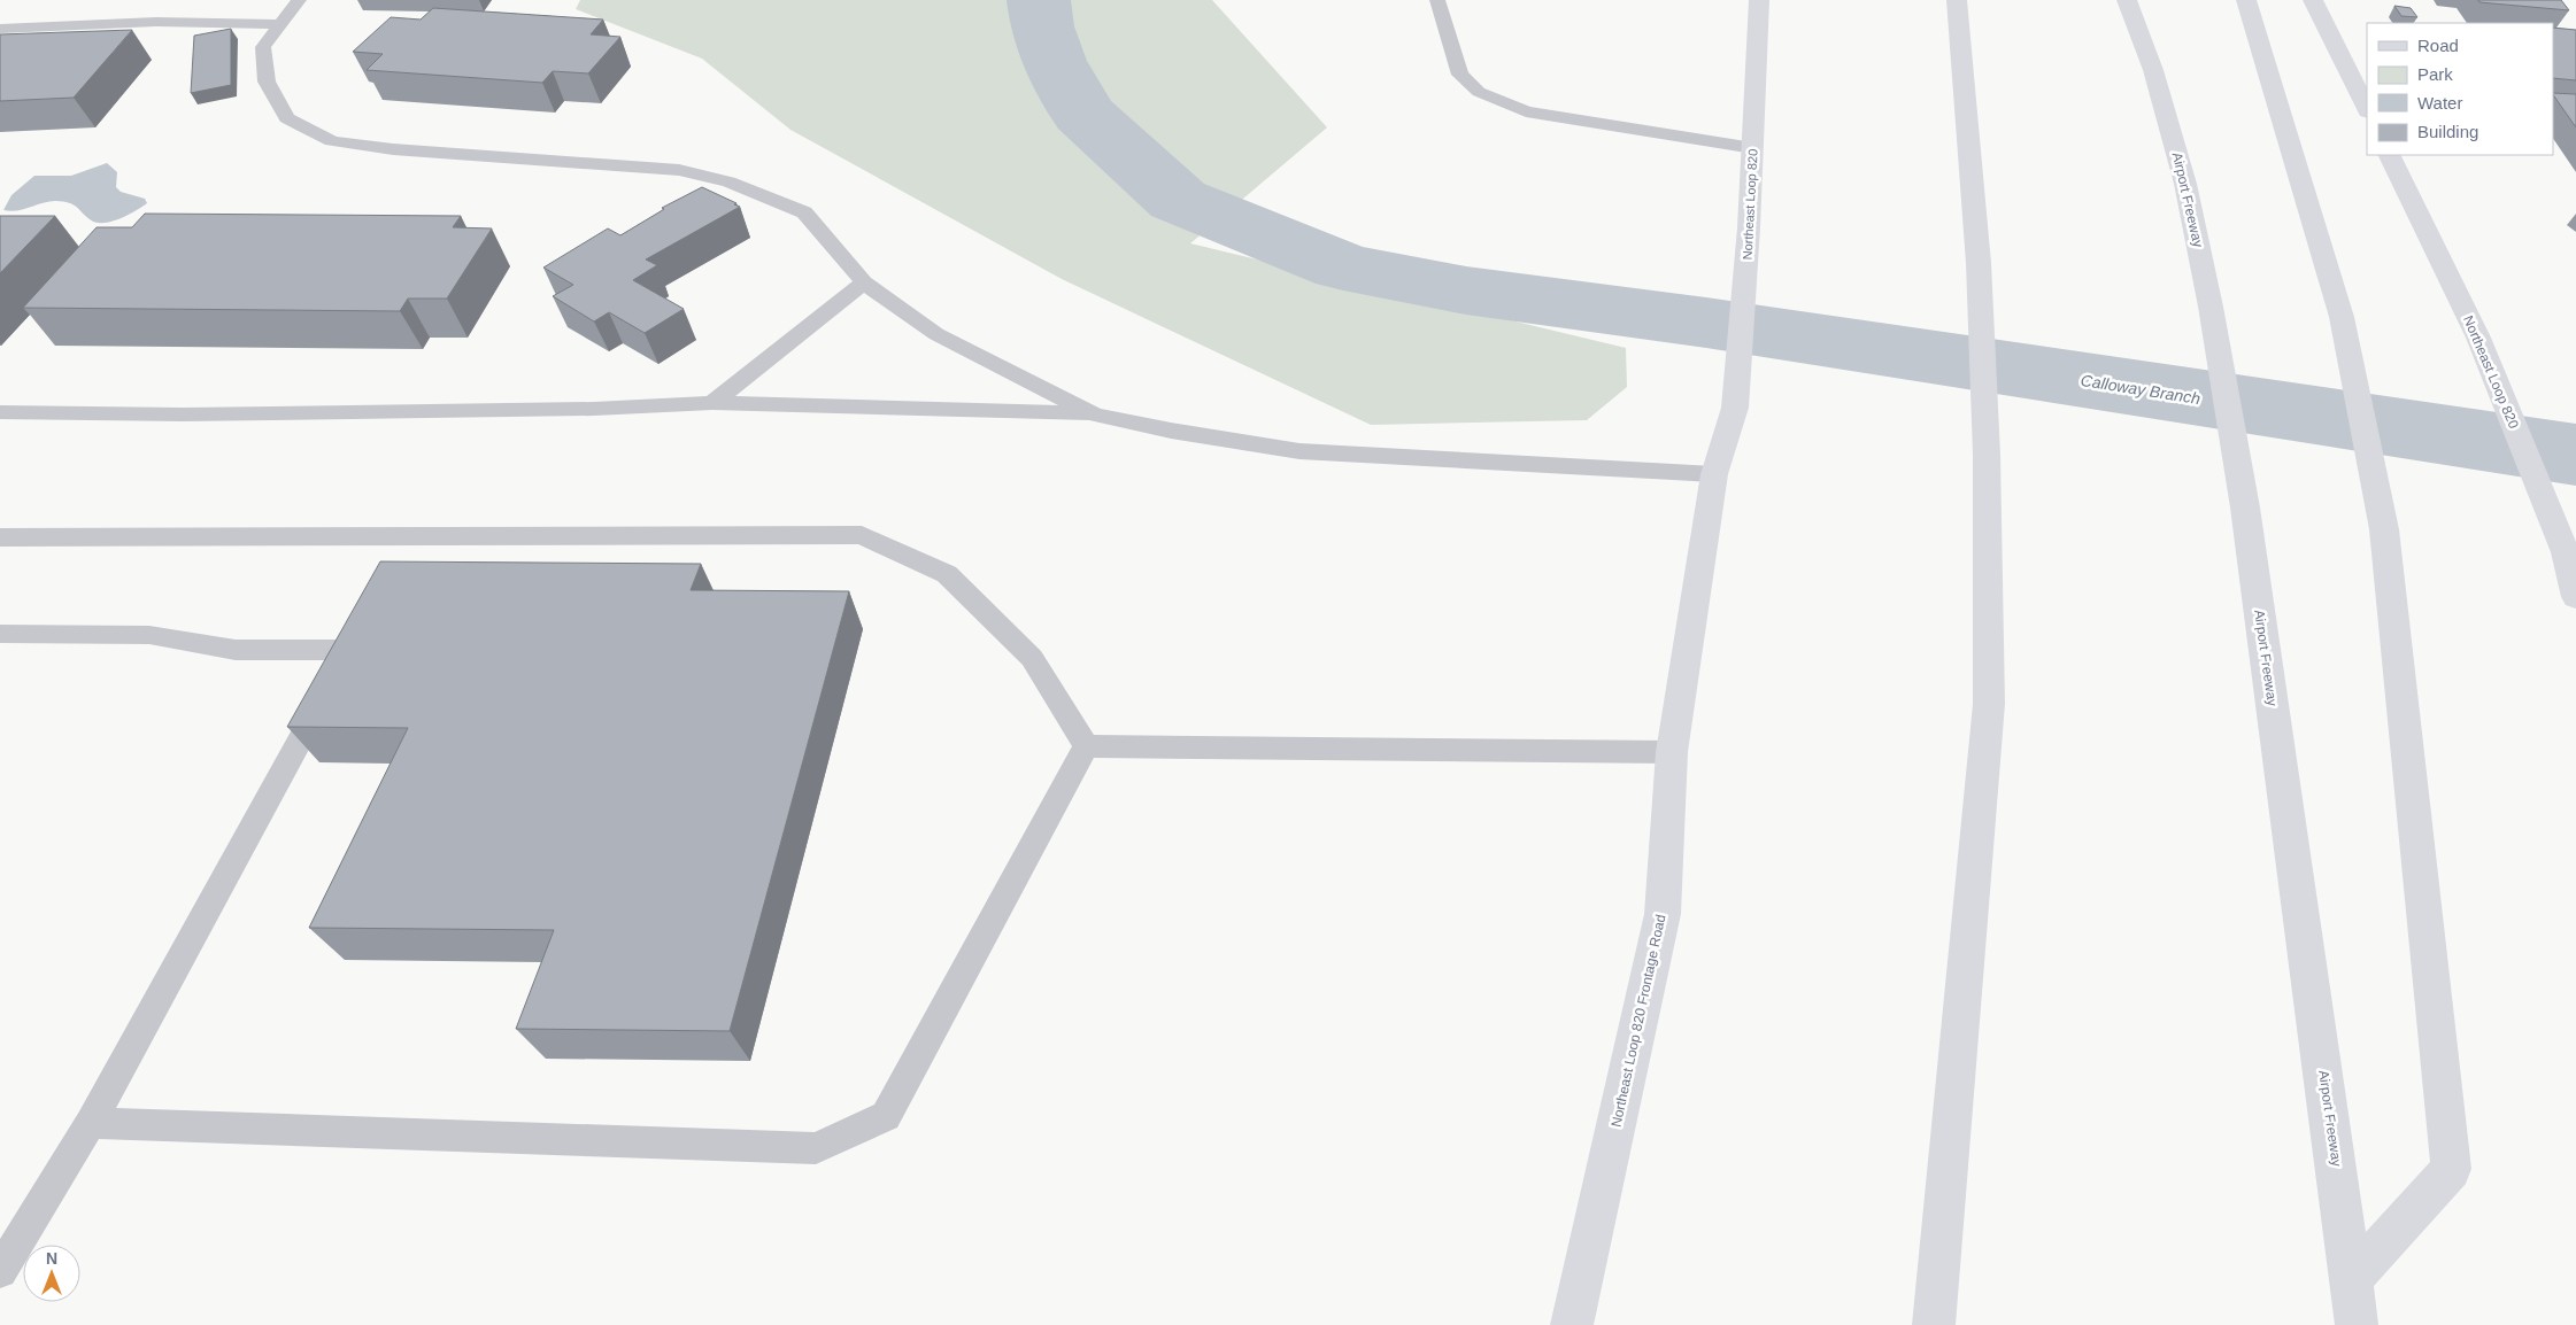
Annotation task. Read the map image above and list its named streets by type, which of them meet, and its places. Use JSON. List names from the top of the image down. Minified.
{"streets":{"main road":["Airport Freeway","Northeast Loop 820","Northeast Loop 820 Frontage Road"]},"crossings":[["Northeast Loop 820","Northeast Loop 820 Frontage Road"]],"water":["Calloway Branch"],"legend":["Road","Park","Water","Building"],"north":"top"}
